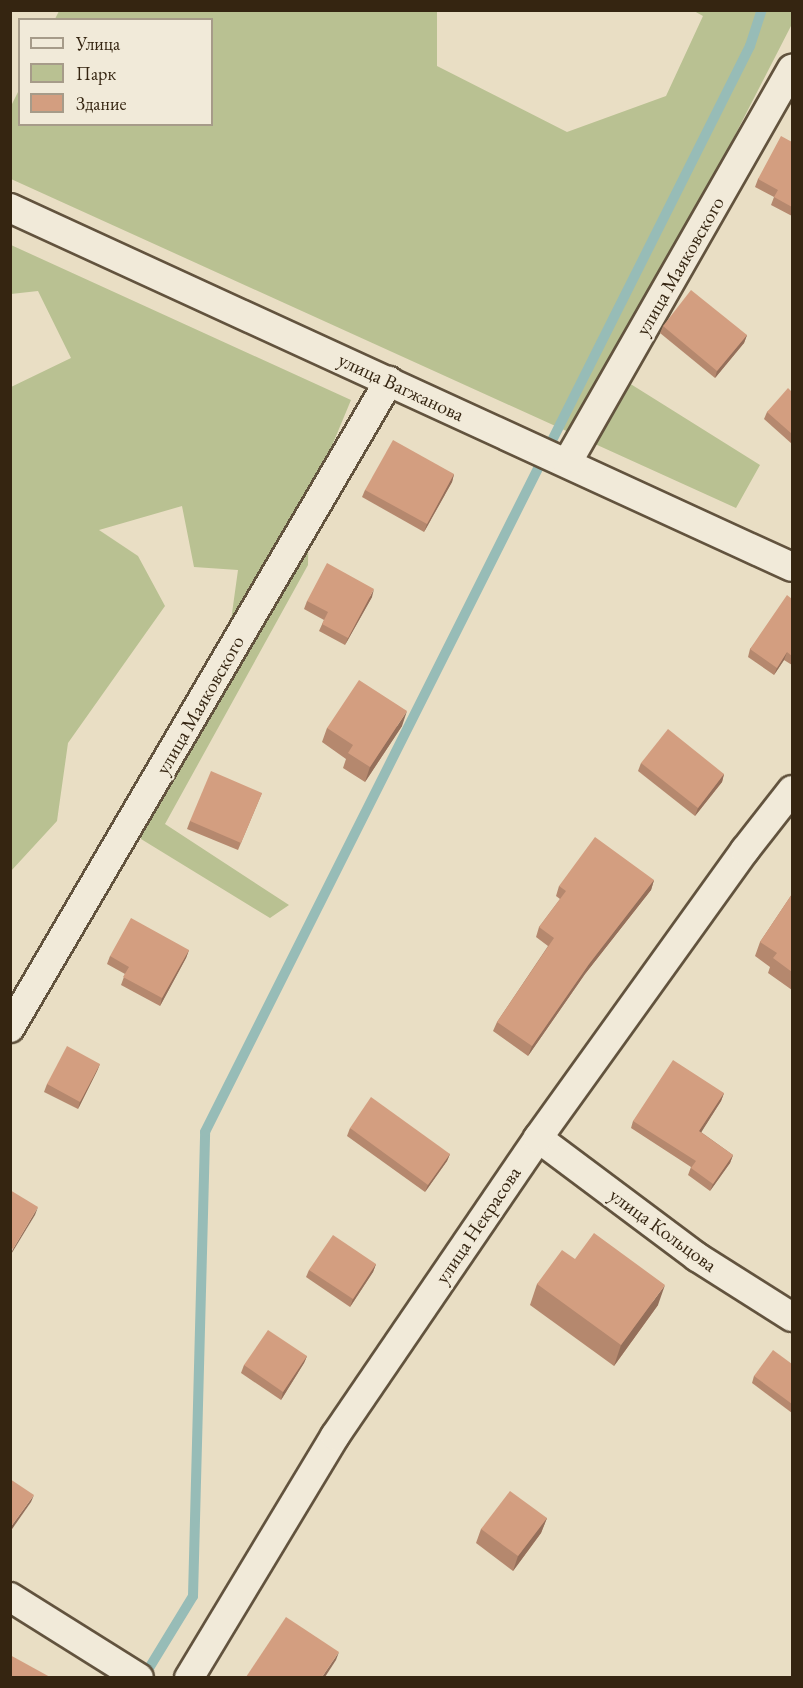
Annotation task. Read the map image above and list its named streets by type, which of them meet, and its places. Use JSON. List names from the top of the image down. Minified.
{"streets":{"street":["улица Маяковского","улица Вагжанова","улица Некрасова","улица Кольцова"]},"crossings":[["улица Маяковского","улица Вагжанова"],["улица Некрасова","улица Кольцова"]],"legend":["Улица","Парк","Здание"]}
